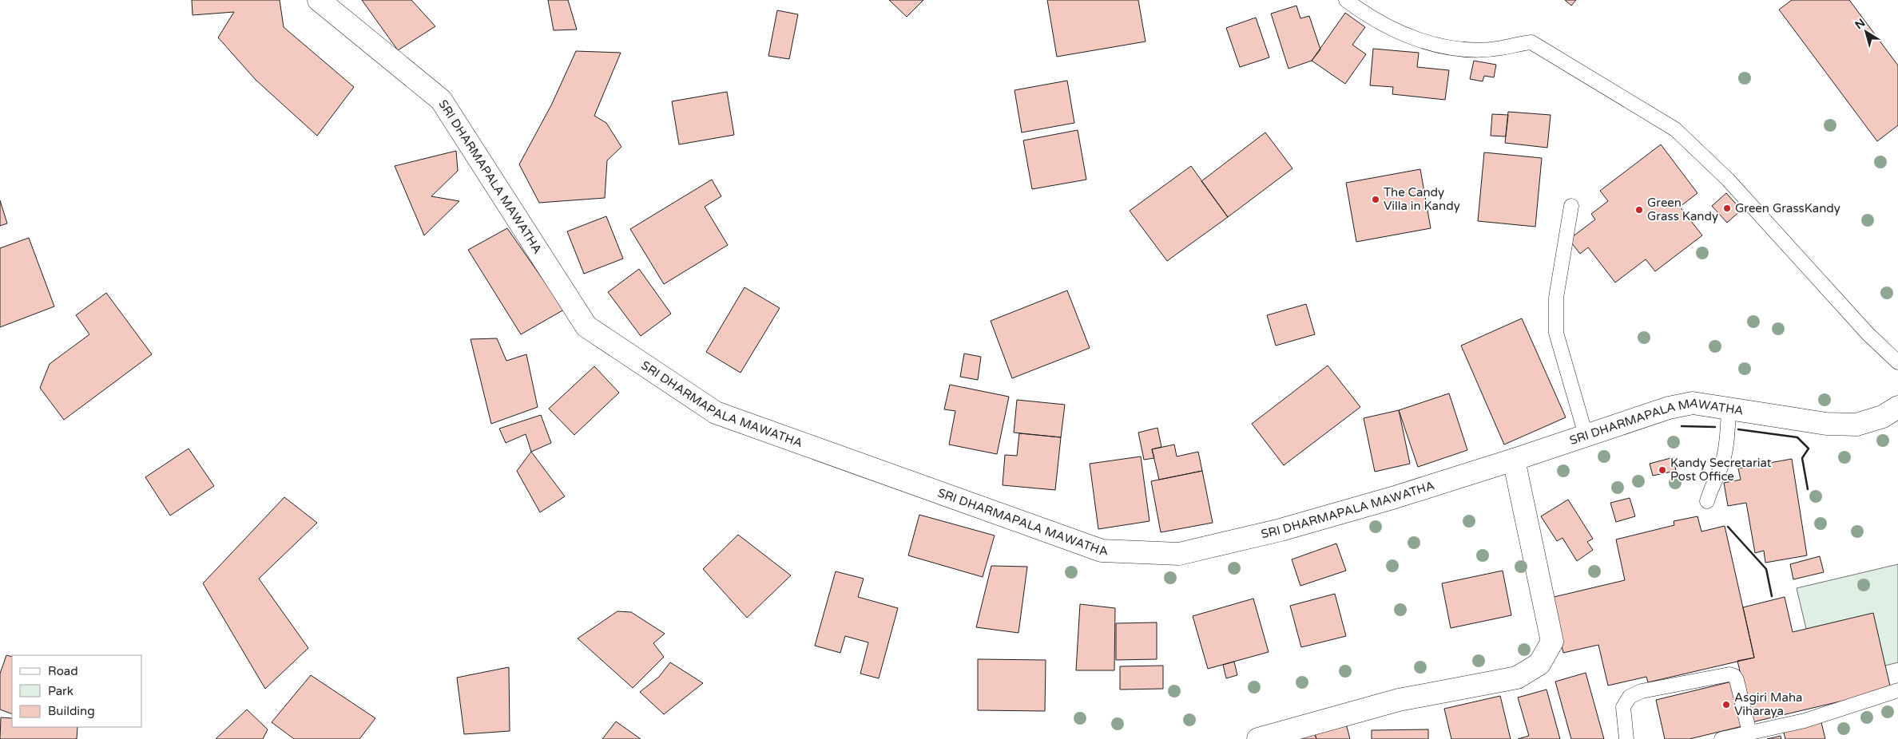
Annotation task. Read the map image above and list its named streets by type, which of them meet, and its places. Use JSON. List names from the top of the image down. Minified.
{"streets":{"street":["SRI DHARMAPALA MAWATHA"]},"places":["The Candy Villa in Kandy","Green GrassKandy","Green Grass Kandy","Kandy Secretariat Post Office","Asgiri Maha Viharaya"],"legend":["Road","Park","Building"],"north":"top left"}
